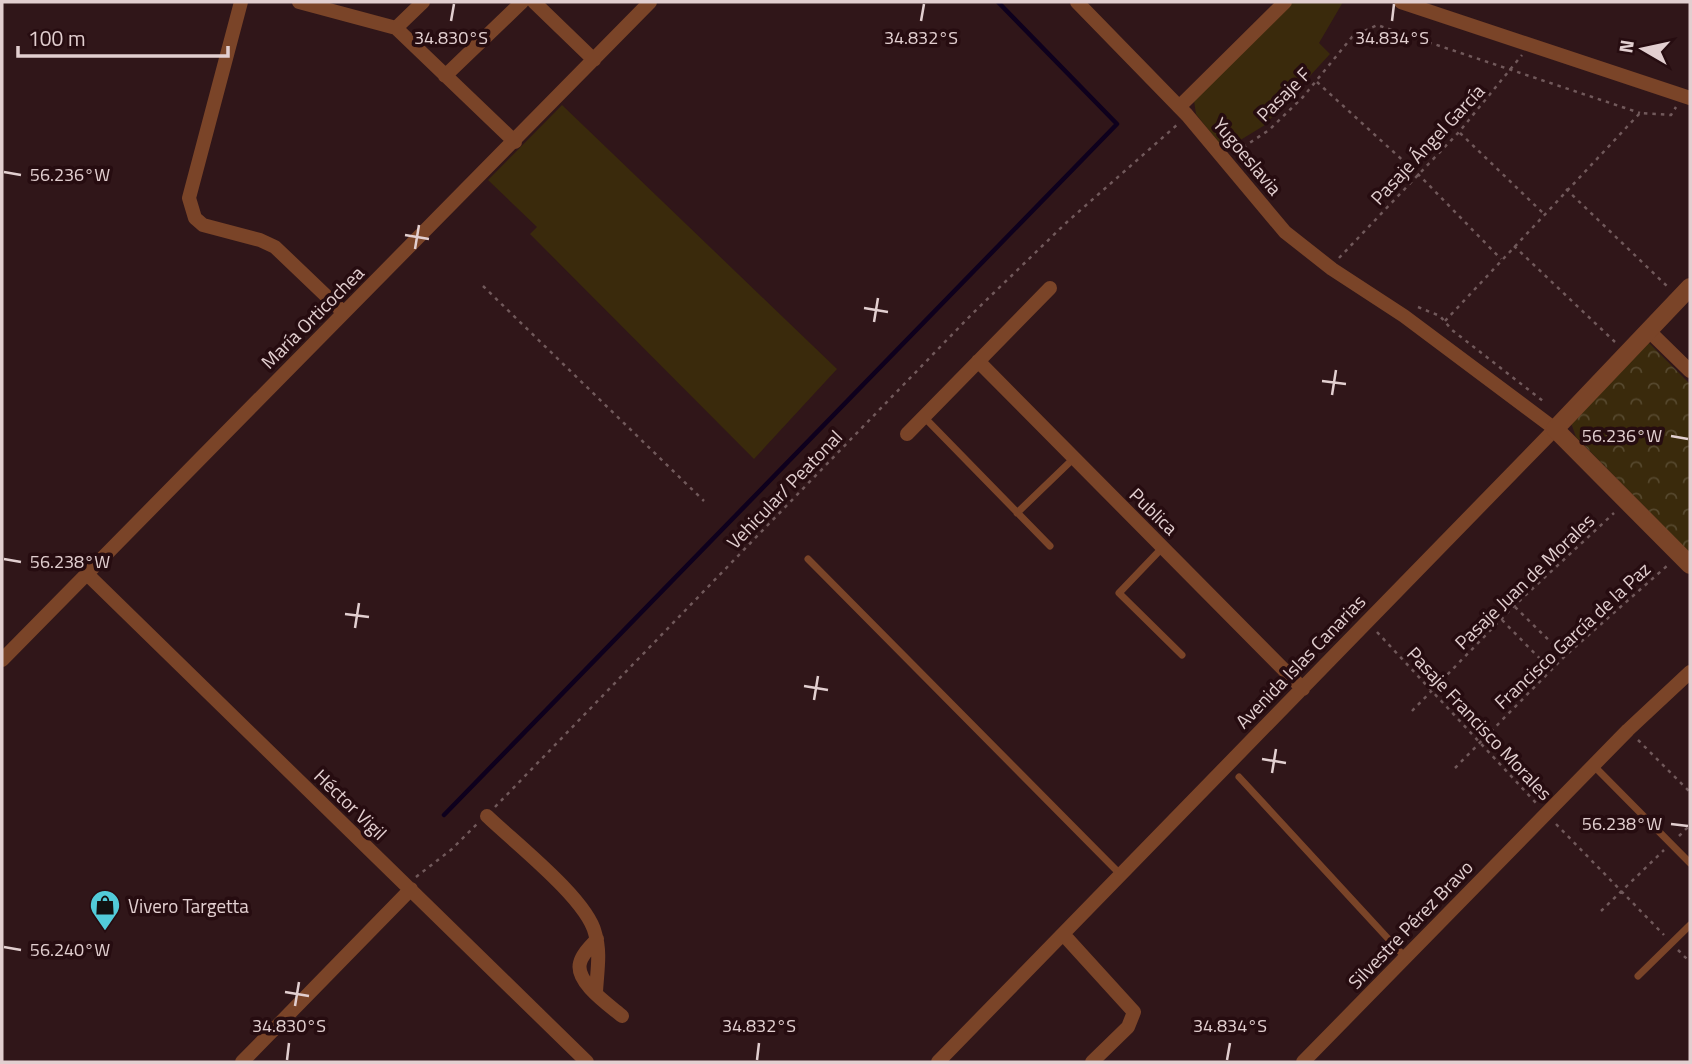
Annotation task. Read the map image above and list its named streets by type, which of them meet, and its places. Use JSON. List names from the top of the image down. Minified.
{"streets":{"street":["Yugoeslavia","María Orticochea","Publica","Avenida Islas Canarias","Héctor Vigil","Silvestre Pérez Bravo"],"path":["Pasaje F","Pasaje Ángel García","Vehicular/ Peatonal","Pasaje Juan de Morales","Francisco García de la Paz","Pasaje Francisco Morales"]},"crossings":[["Pasaje F","Pasaje Ángel García"],["Pasaje F","Yugoeslavia"],["Yugoeslavia","Vehicular/ Peatonal"],["Yugoeslavia","Pasaje Juan de Morales"],["Yugoeslavia","Francisco García de la Paz"],["Yugoeslavia","Avenida Islas Canarias"],["María Orticochea","Héctor Vigil"],["Vehicular/ Peatonal","Héctor Vigil"],["Publica","Avenida Islas Canarias"],["Pasaje Juan de Morales","Pasaje Francisco Morales"],["Francisco García de la Paz","Pasaje Francisco Morales"],["Avenida Islas Canarias","Pasaje Francisco Morales"],["Pasaje Francisco Morales","Silvestre Pérez Bravo"]],"places":{"shop":["Vivero Targetta"]},"scale_bar":"100 m","north":"left","coordinates":["34.830°S","34.832°S","34.834°S","56.236°W","56.238°W","56.240°W"]}
